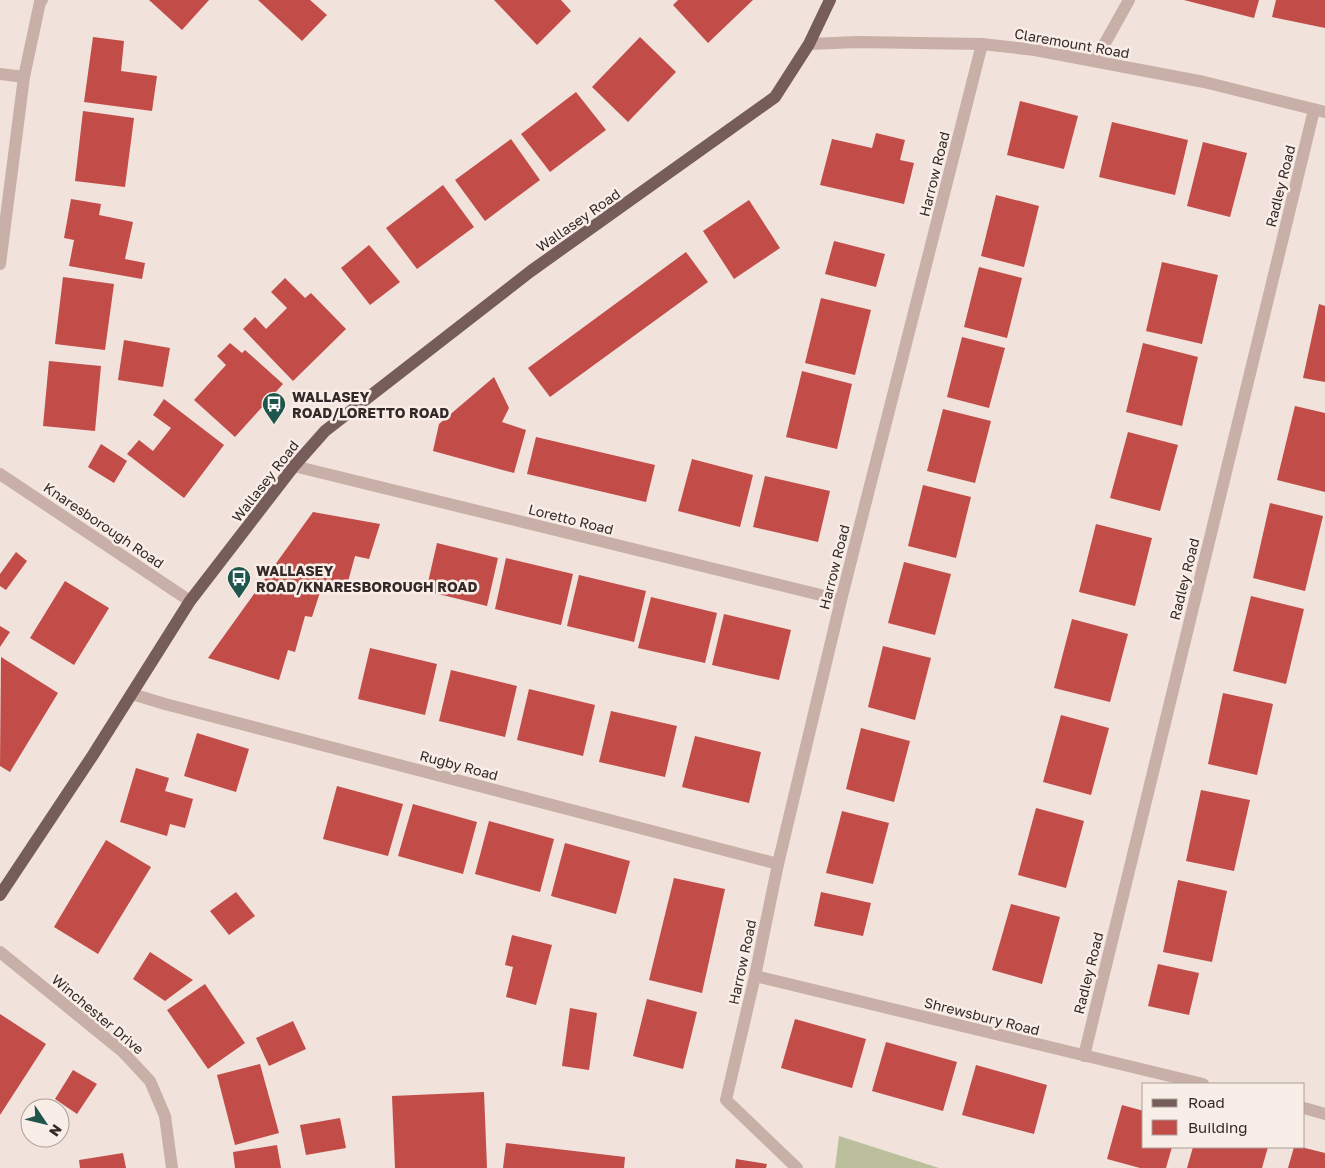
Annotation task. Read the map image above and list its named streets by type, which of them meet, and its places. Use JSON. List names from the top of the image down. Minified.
{"streets":{"main road":["Wallasey Road"],"street":["Claremount Road","Harrow Road","Radley Road","Loretto Road","Knaresborough Road","Rugby Road","Winchester Drive","Shrewsbury Road"]},"crossings":[["Claremount Road","Harrow Road"],["Claremount Road","Radley Road"],["Claremount Road","Wallasey Road"],["Harrow Road","Loretto Road"],["Harrow Road","Rugby Road"],["Harrow Road","Shrewsbury Road"],["Radley Road","Shrewsbury Road"],["Wallasey Road","Loretto Road"],["Wallasey Road","Knaresborough Road"],["Wallasey Road","Rugby Road"]],"places":{"bus stop":["WALLASEY ROAD/LORETTO ROAD","WALLASEY ROAD/KNARESBOROUGH ROAD"]},"legend":["Road","Building"],"north":"bottom right"}
